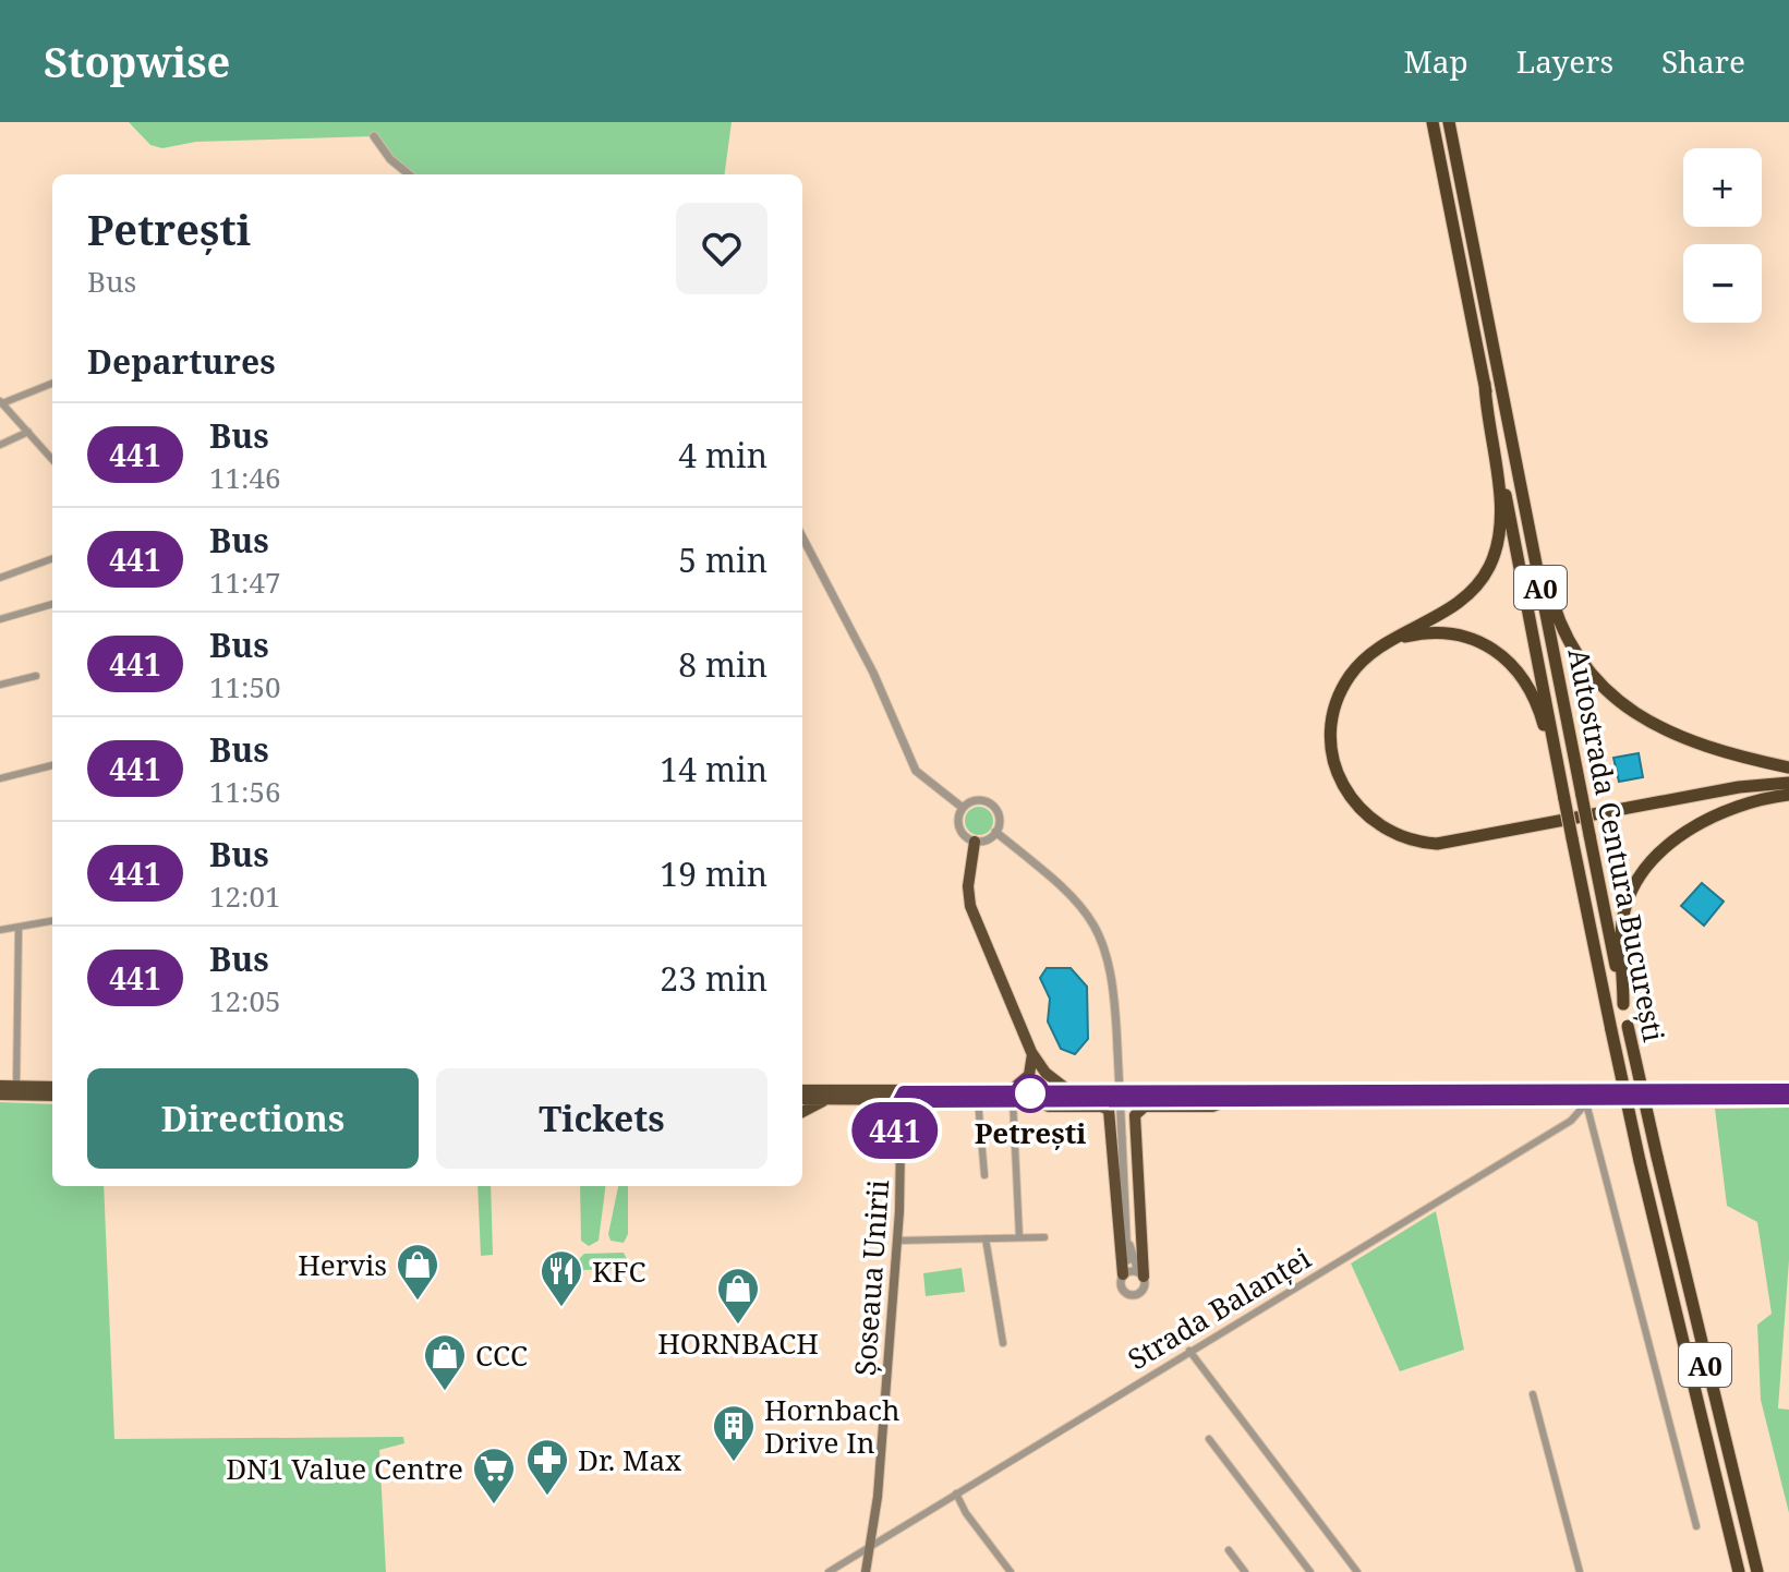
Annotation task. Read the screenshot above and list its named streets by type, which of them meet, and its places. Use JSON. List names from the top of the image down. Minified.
{"streets":{"highway":["A0","Autostrada Centura București"],"main road":["Șoseaua Unirii"],"street":["Strada Balanței"]},"crossings":[["Șoseaua Unirii","Strada Balanței"]],"places":{"other":["Petrești"],"shop":["Hervis","HORNBACH","CCC"],"restaurant":["KFC"],"building":["Hornbach Drive In"],"pharmacy":["Dr. Max"],"supermarket":["DN1 Value Centre"]},"lines":["bus line 441"],"page":{"header":"Stopwise","nav":["Map","Layers","Share"],"on_map":"441","map_buttons":["+","−"],"heading":[["Petrești","Bus"],"Departures"],"list":[{"mark":"441","name":"Bus","note":"11:46","value":"4 min"},{"mark":"441","name":"Bus","note":"11:47","value":"5 min"},{"mark":"441","name":"Bus","note":"11:50","value":"8 min"},{"mark":"441","name":"Bus","note":"11:56","value":"14 min"},{"mark":"441","name":"Bus","note":"12:01","value":"19 min"},{"mark":"441","name":"Bus","note":"12:05","value":"23 min"}],"buttons":["Directions","Tickets"]}}
